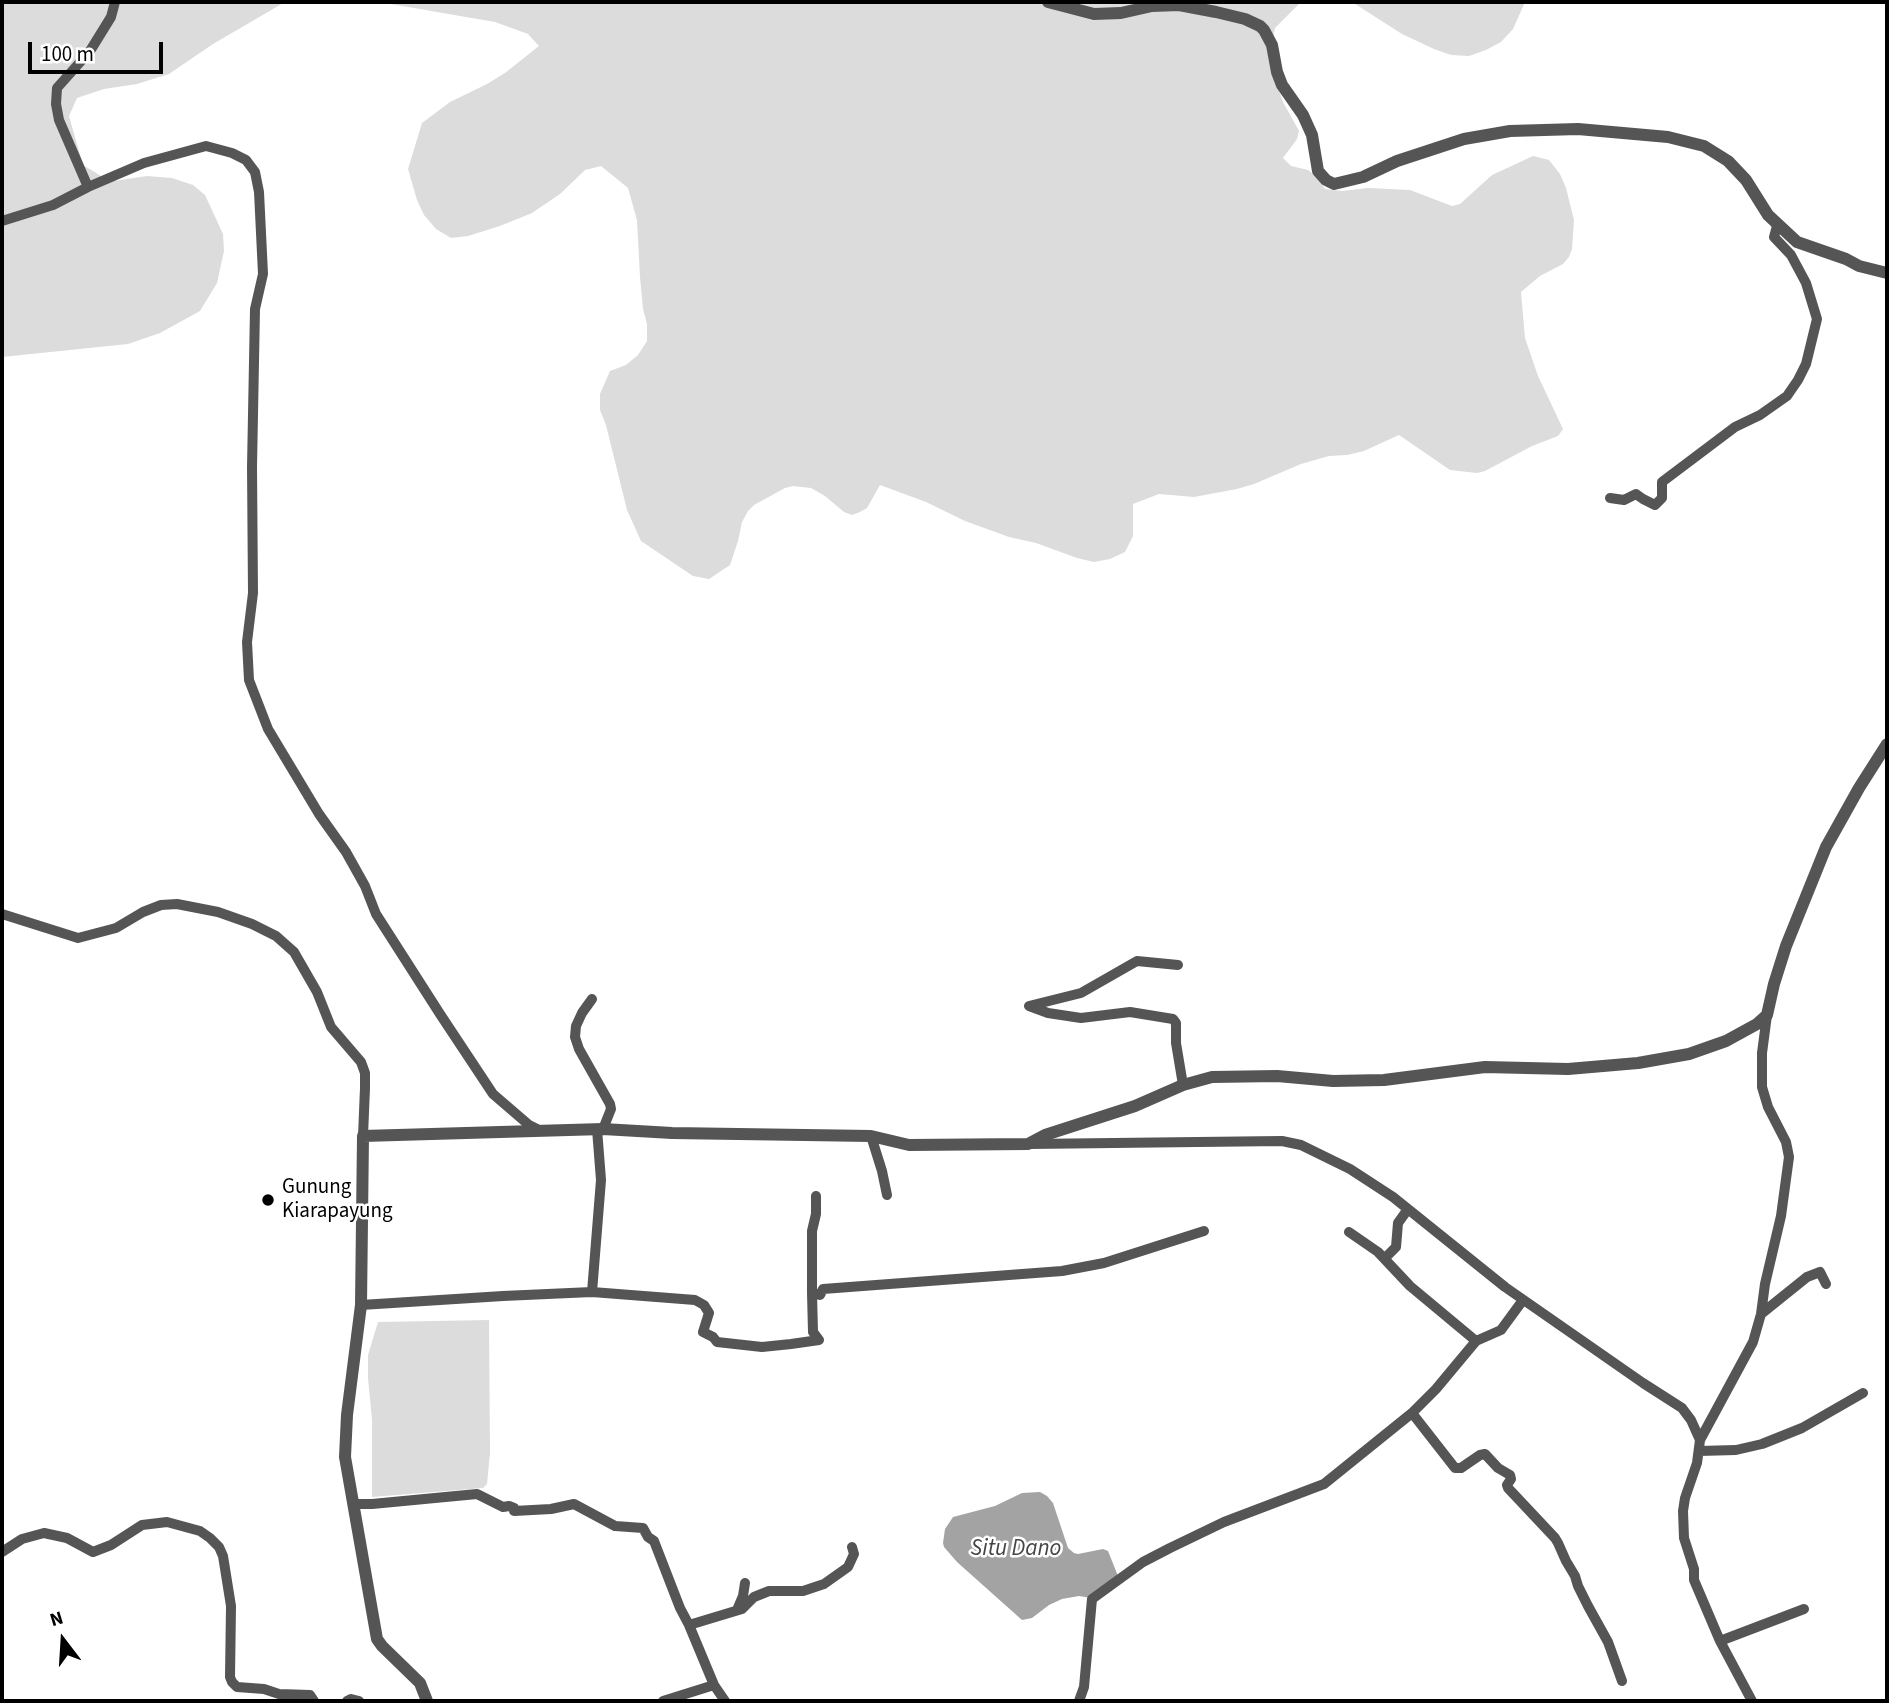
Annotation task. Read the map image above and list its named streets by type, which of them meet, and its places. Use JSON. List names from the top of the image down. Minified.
{"water":["Situ Dano"],"places":["Gunung Kiarapayung"],"scale_bar":"100 m","north":"top"}
